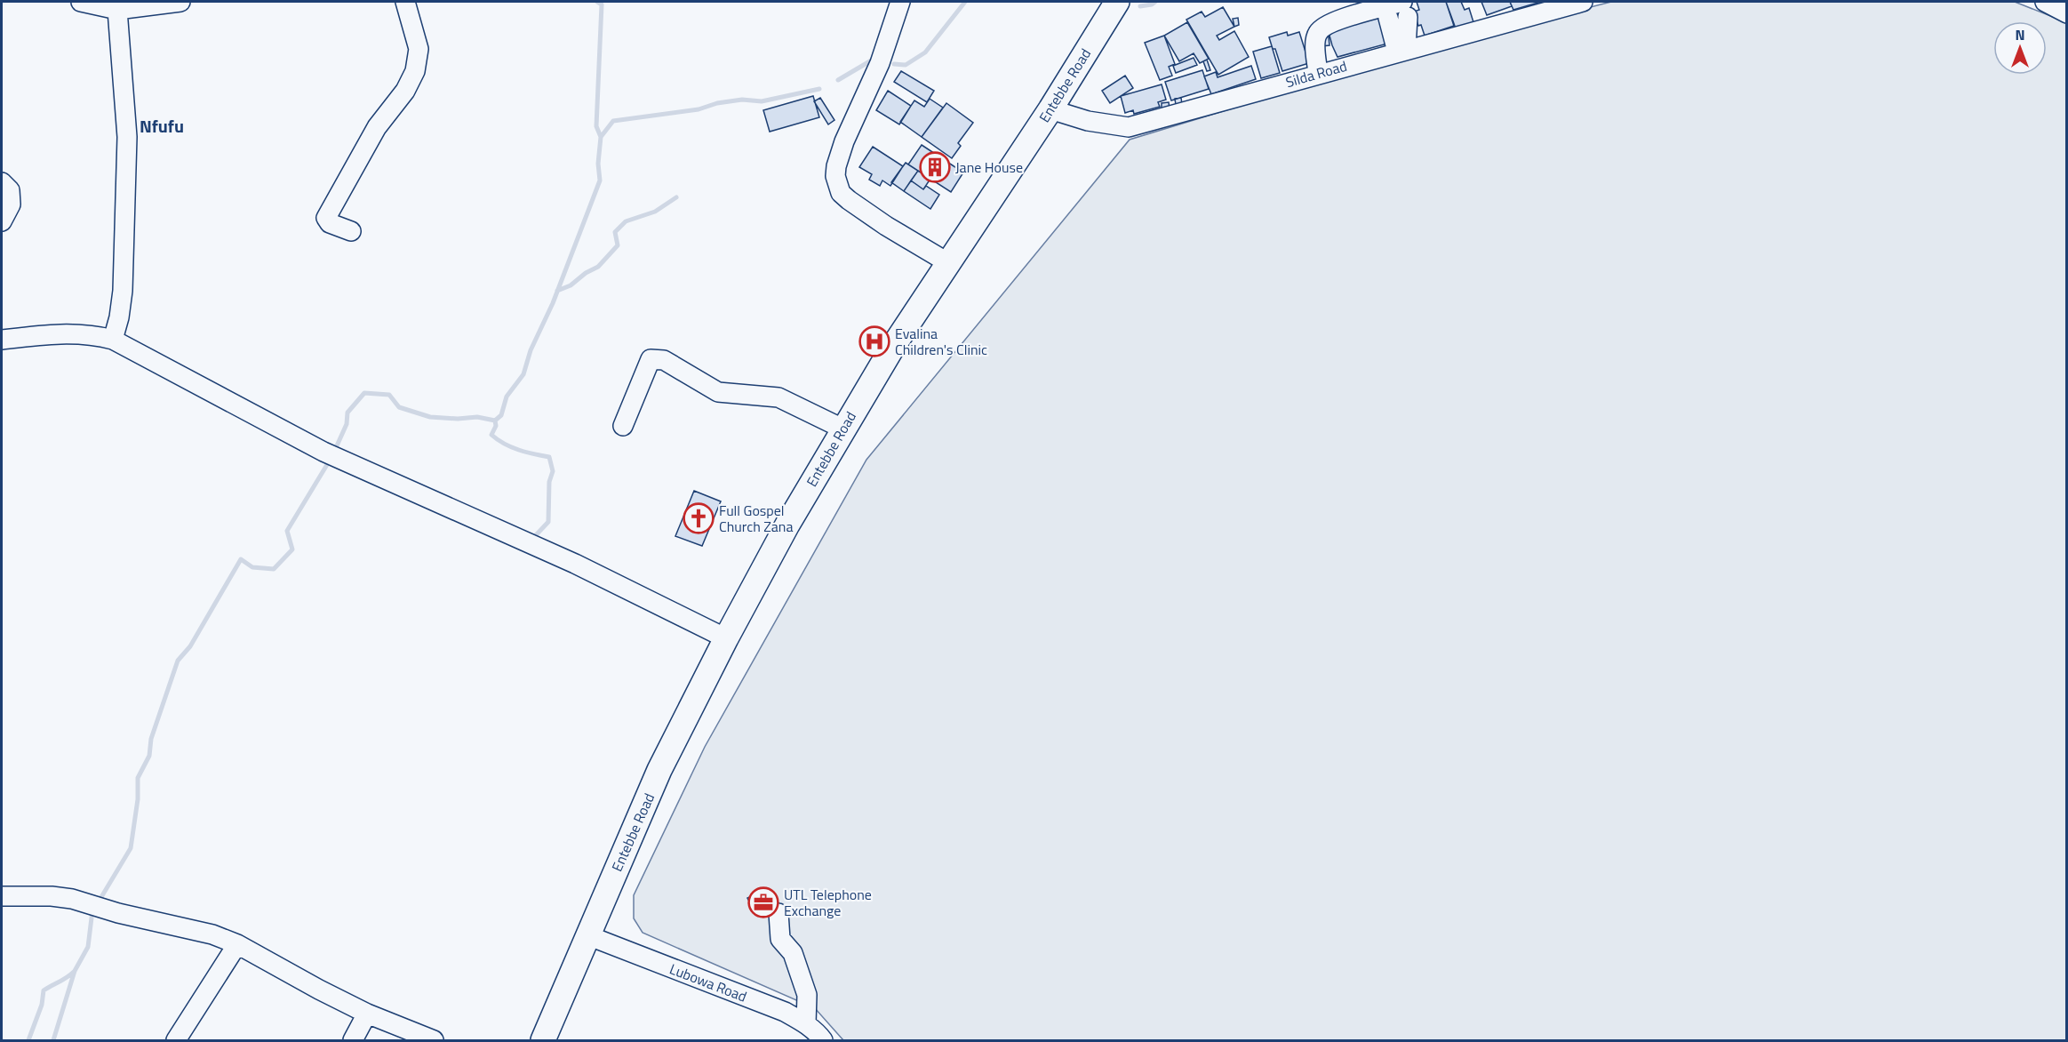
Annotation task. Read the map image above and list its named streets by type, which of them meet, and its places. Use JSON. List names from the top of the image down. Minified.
{"streets":{"main road":["Entebbe Road"],"street":["Silda Road","Lubowa Road"]},"crossings":[["Silda Road","Entebbe Road"],["Entebbe Road","Lubowa Road"]],"districts":["Nfufu"],"places":{"building":["Jane House"],"hospital":["Evalina Children's Clinic"],"church":["Full Gospel Church Zana"],"office":["UTL Telephone Exchange"]},"north":"top"}
